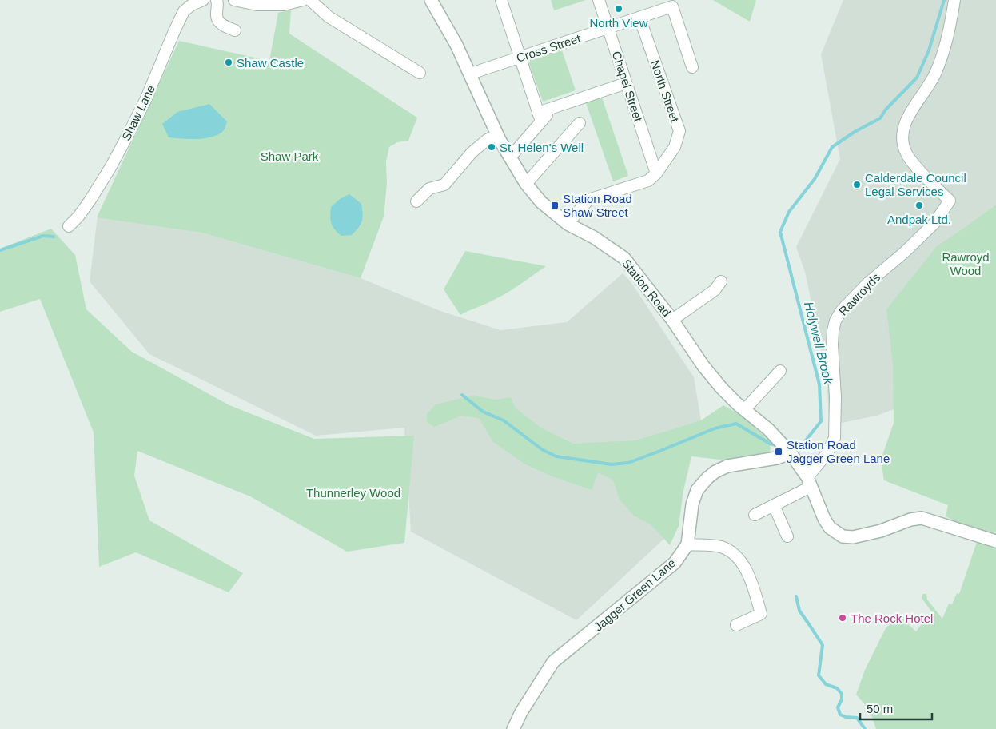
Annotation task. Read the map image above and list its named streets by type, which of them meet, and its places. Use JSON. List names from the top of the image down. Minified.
{"streets":{"street":["Cross Street","Chapel Street","North Street","Shaw Lane","Station Road","Rawroyds","Jagger Green Lane"]},"crossings":[["Cross Street","Chapel Street"],["Cross Street","North Street"],["Cross Street","Station Road"],["Chapel Street","North Street"],["Station Road","Rawroyds"],["Station Road","Jagger Green Lane"]],"water":["Holywell Brook"],"parks":["Shaw Park","Rawroyd Wood","Thunnerley Wood"],"places":{"other":["North View","Shaw Castle","St. Helen's Well","Calderdale Council Legal Services","Andpak Ltd.","The Rock Hotel"],"transit":["Station Road Shaw Street","Station Road Jagger Green Lane"]},"scale_bar":"50 m"}
